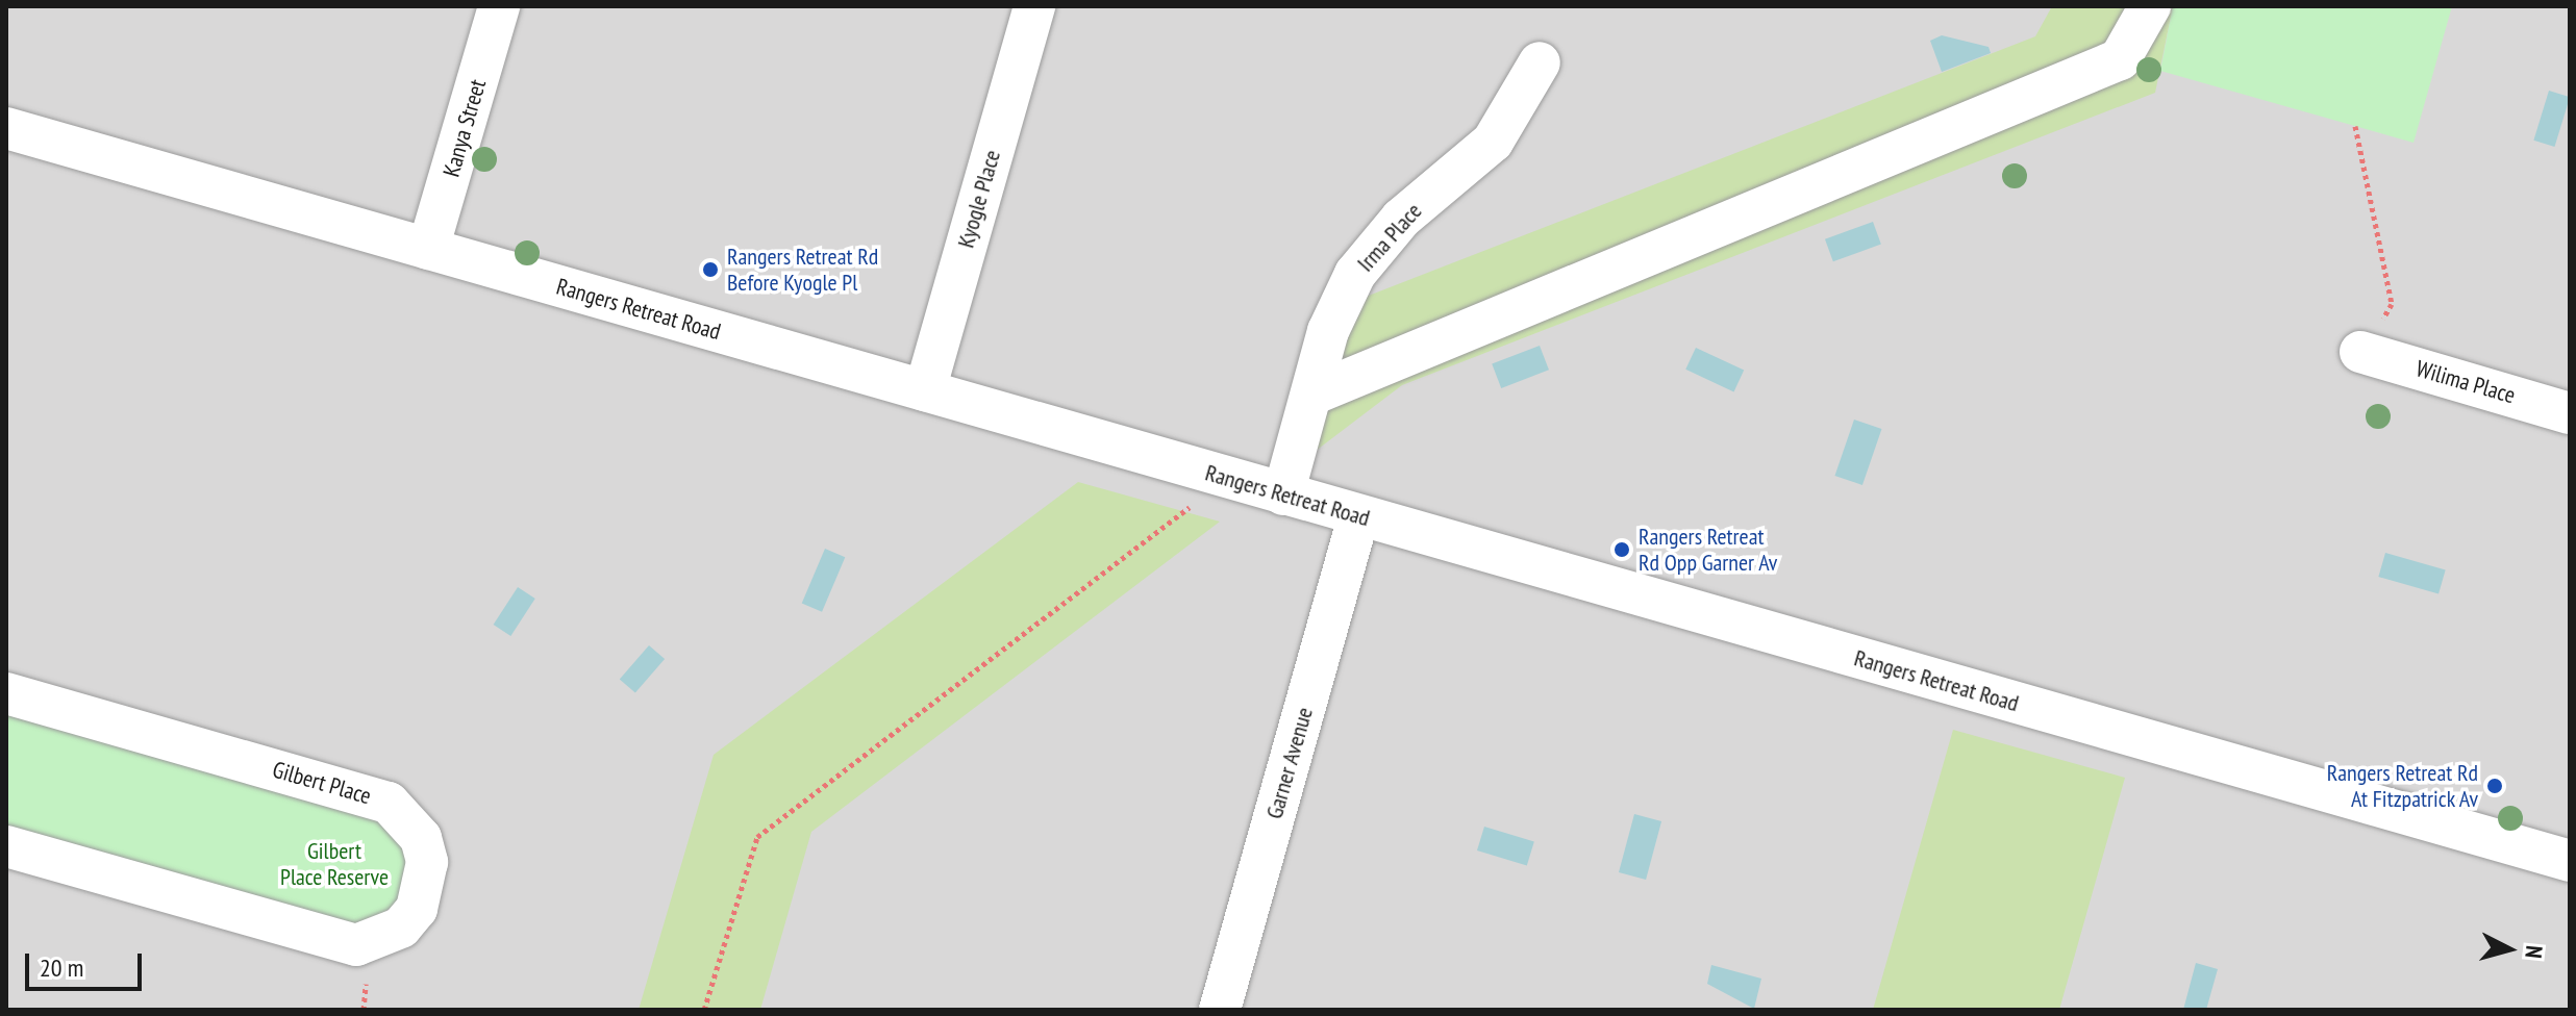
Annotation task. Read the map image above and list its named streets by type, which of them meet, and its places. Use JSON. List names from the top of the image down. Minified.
{"streets":{"street":["Kanya Street","Kyogle Place","Irma Place","Rangers Retreat Road","Wilima Place","Garner Avenue","Gilbert Place"]},"crossings":[["Kanya Street","Rangers Retreat Road"],["Kyogle Place","Rangers Retreat Road"],["Irma Place","Rangers Retreat Road"],["Rangers Retreat Road","Garner Avenue"]],"parks":["Gilbert Place Reserve"],"places":["Rangers Retreat Rd Before Kyogle Pl","Rangers Retreat Rd Opp Garner Av","Rangers Retreat Rd At Fitzpatrick Av"],"scale_bar":"20 m","north":"right"}
